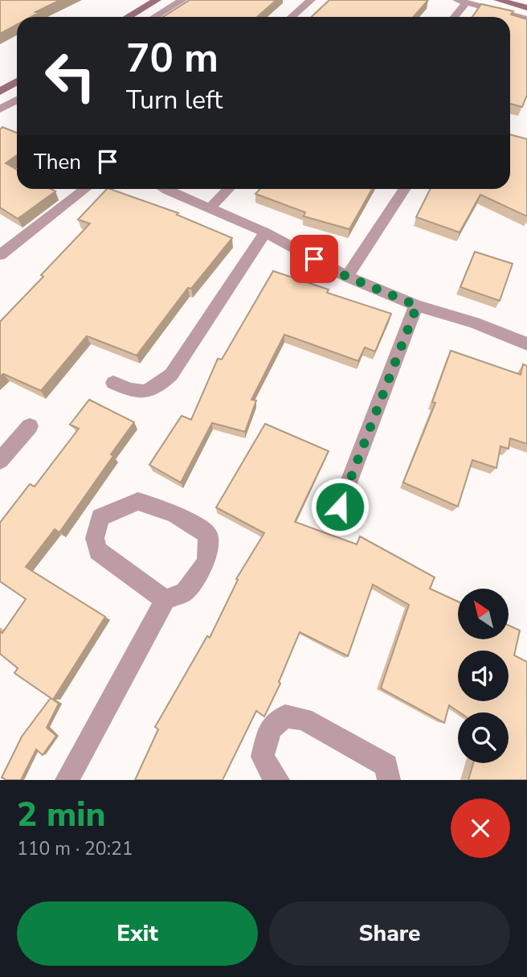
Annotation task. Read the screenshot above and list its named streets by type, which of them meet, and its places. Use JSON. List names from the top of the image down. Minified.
{"north":"top left","page":{"turn":["70 m","Turn left"],"then":"Then","heading":["2 min","110 m · 20:21"],"buttons":["Exit","Share"]}}
